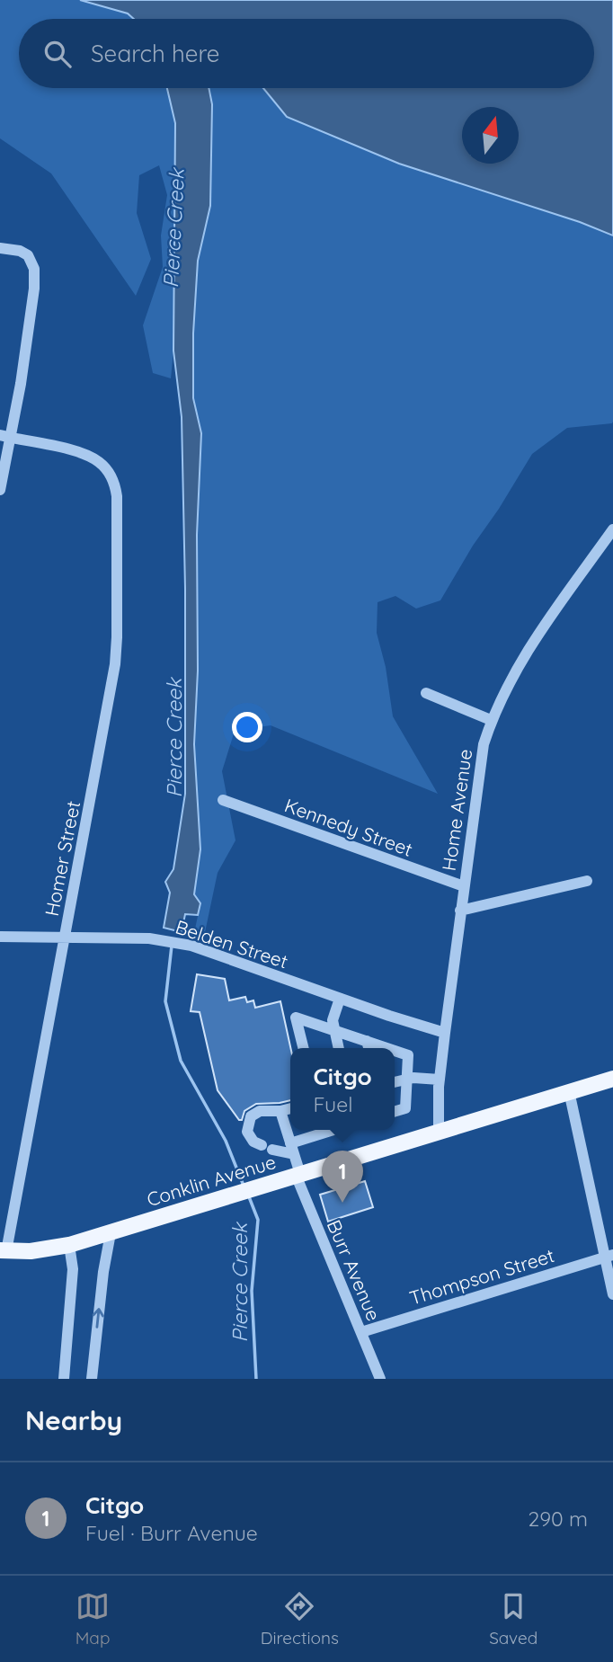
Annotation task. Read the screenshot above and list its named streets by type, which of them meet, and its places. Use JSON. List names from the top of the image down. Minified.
{"streets":{"main road":["Conklin Avenue"],"street":["Home Avenue","Kennedy Street","Homer Street","Belden Street","Burr Avenue","Thompson Street"]},"crossings":[["Home Avenue","Kennedy Street"],["Home Avenue","Belden Street"],["Home Avenue","Conklin Avenue"],["Homer Street","Belden Street"],["Homer Street","Conklin Avenue"],["Conklin Avenue","Burr Avenue"],["Burr Avenue","Thompson Street"]],"water":["Pierce Creek"],"north":"top","page":{"search":"Search here","popup":["Citgo","Fuel"],"pins":"1","heading":"Nearby","list":[{"mark":"1","name":"Citgo","note":"Fuel · Burr Avenue","value":"290 m"}],"nav":["Map","Directions","Saved"]}}
